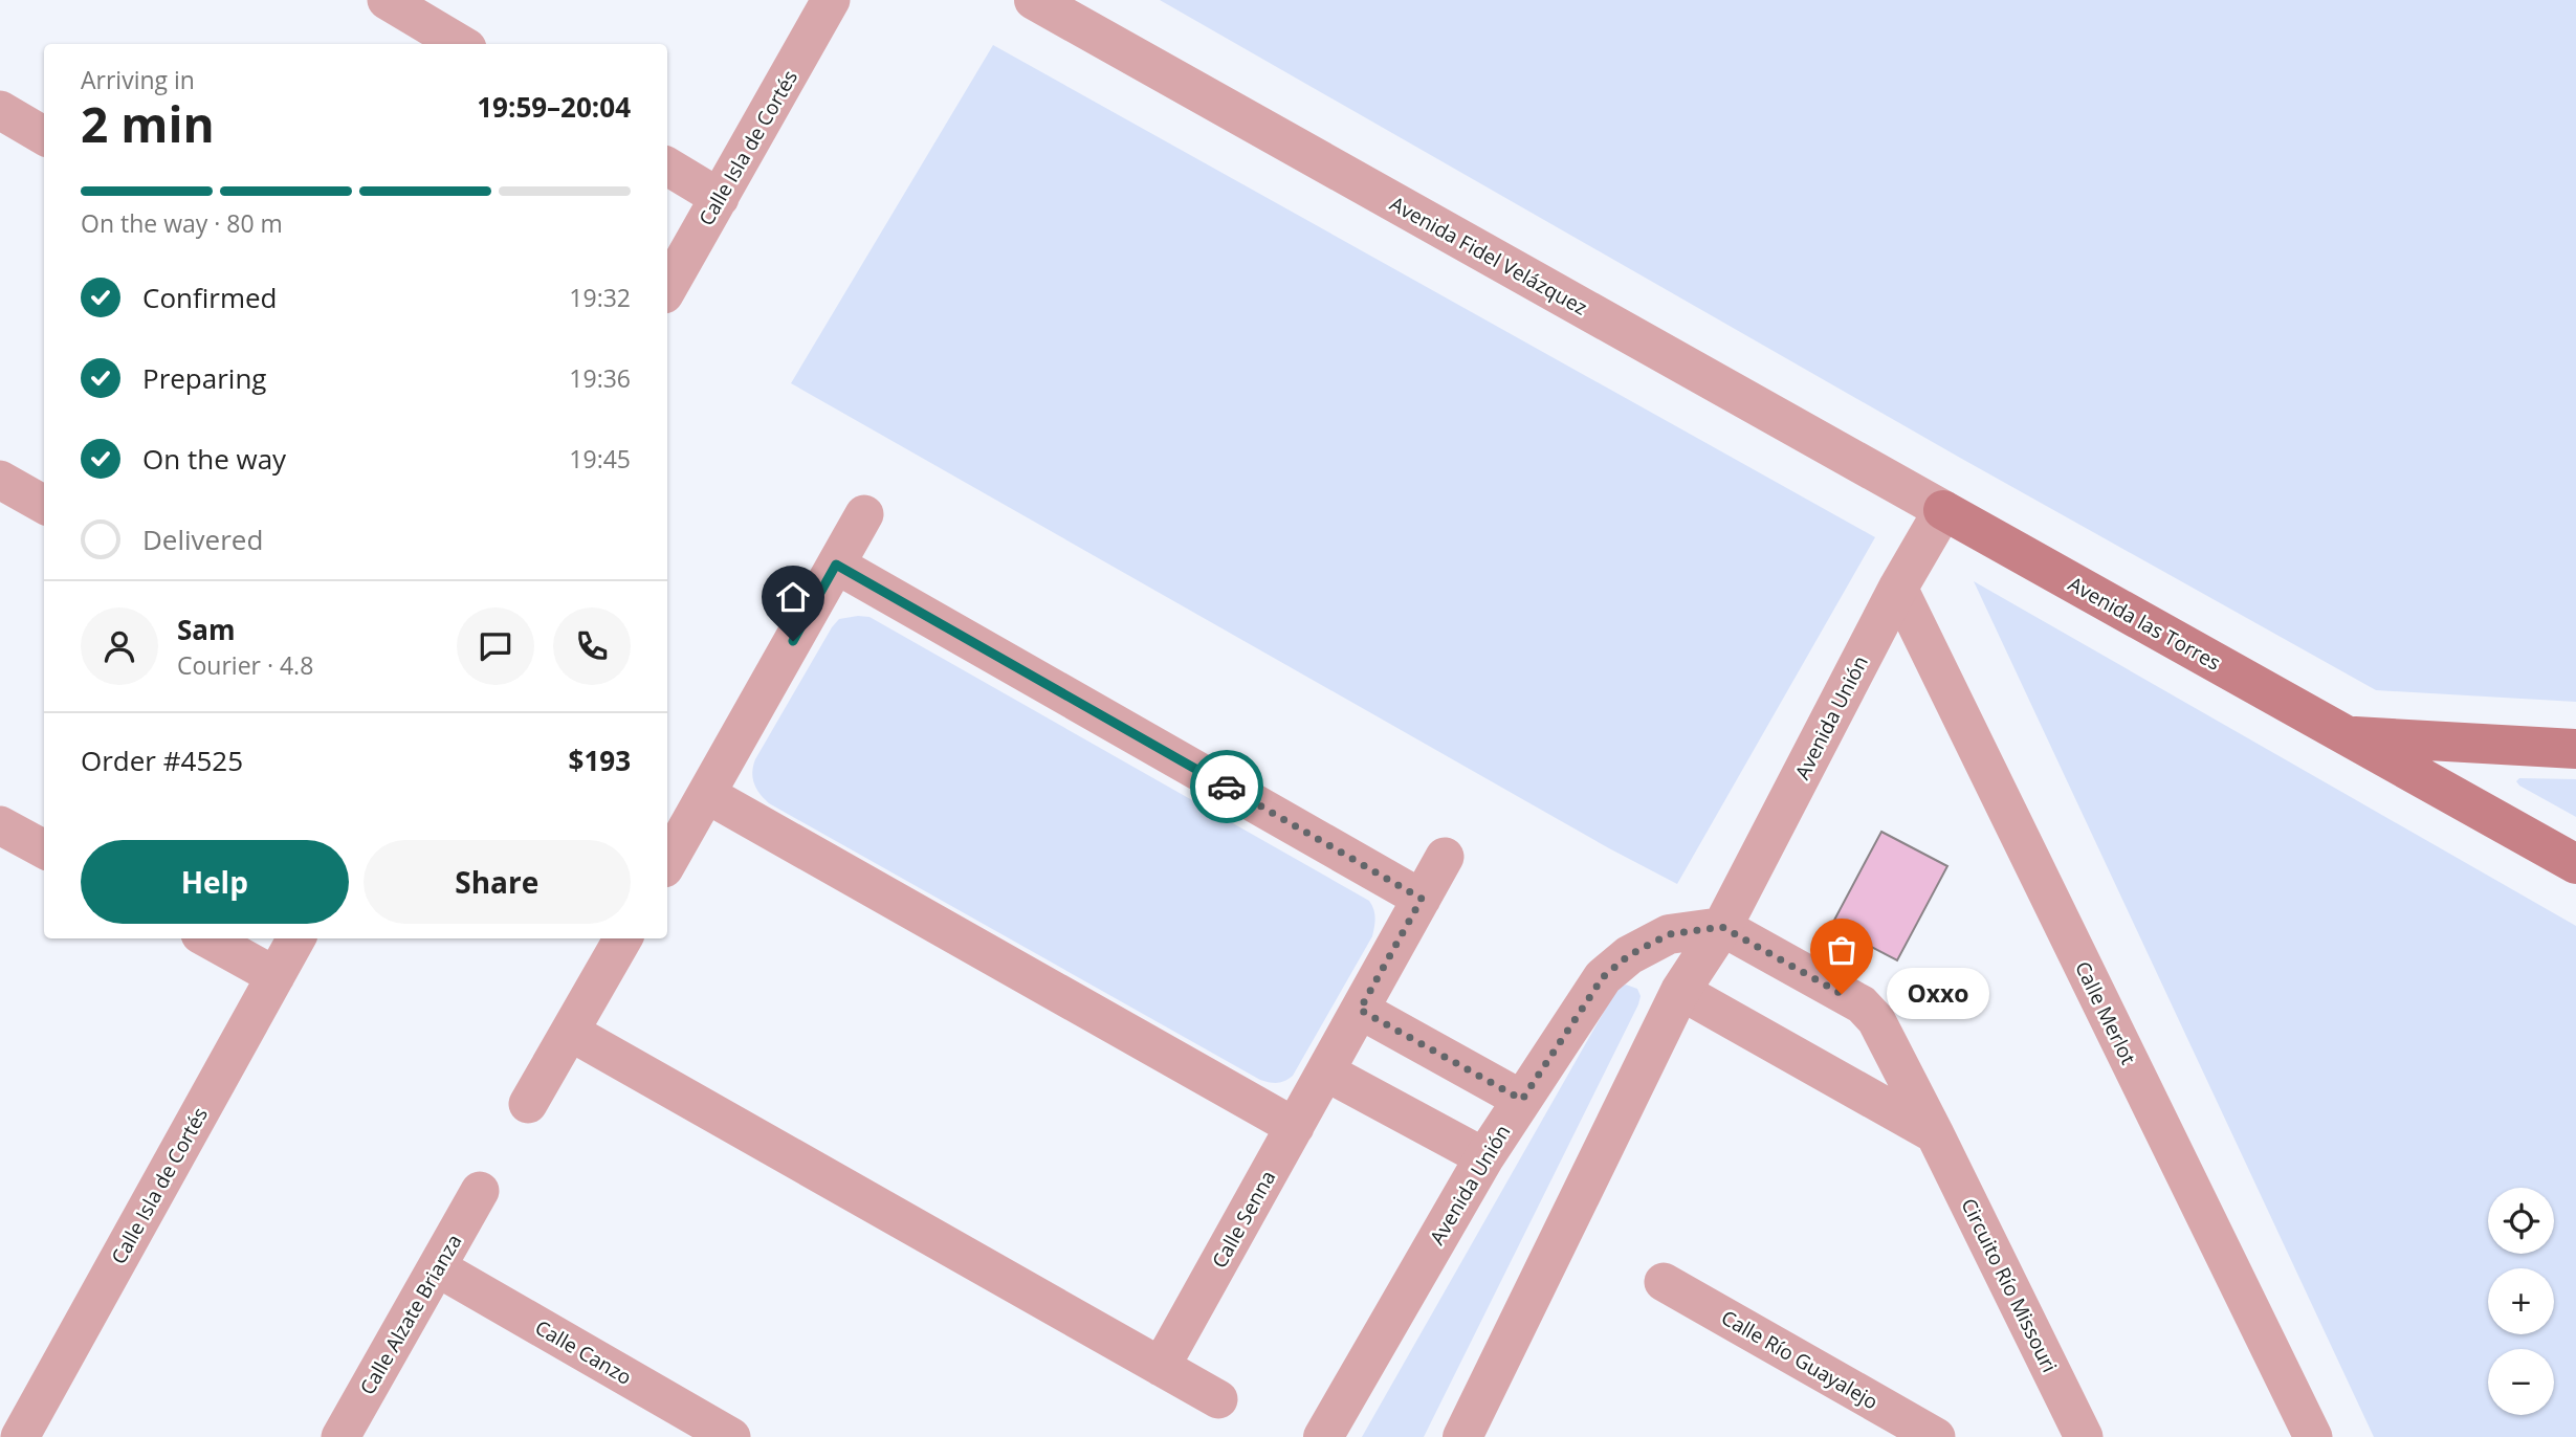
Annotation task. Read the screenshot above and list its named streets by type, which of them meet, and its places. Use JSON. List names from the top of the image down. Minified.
{"streets":{"main road":["Avenida las Torres"],"street":["Calle Isla de Cortés","Avenida Fidel Velázquez","Avenida Unión","Calle Merlot","Calle Senna","Circuito Río Missouri","Calle Alzate Brianza","Calle Canzo","Calle Río Guayalejo"]},"crossings":[["Avenida Fidel Velázquez","Avenida las Torres"],["Avenida Fidel Velázquez","Avenida Unión"],["Avenida las Torres","Avenida Unión"],["Avenida Unión","Calle Merlot"],["Avenida Unión","Circuito Río Missouri"],["Calle Alzate Brianza","Calle Canzo"]],"places":["Oxxo"],"page":{"heading":["2 min","Arriving in","19:59–20:04"],"panel":["Sam","Courier · 4.8","Order #4525","$193"],"bar":"On the way · 80 m","list":[["Confirmed","19:32"],["Preparing","19:36"],["On the way","19:45"],"Delivered"],"buttons":["Help","Share"],"bubble":"Oxxo","map_buttons":["+","−"]}}
